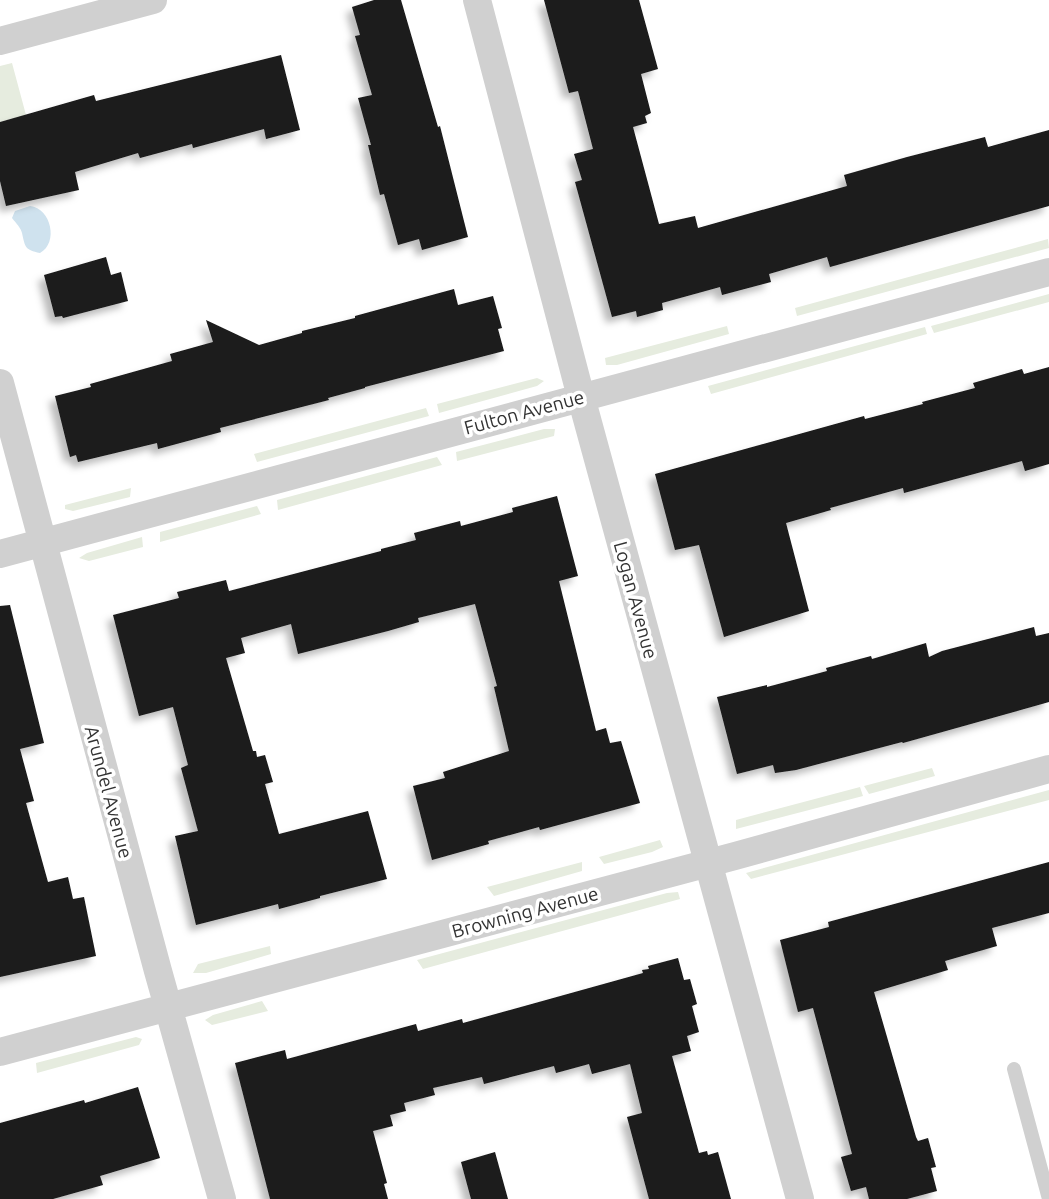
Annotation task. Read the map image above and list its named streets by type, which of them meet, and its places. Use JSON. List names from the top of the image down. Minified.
{"streets":{"street":["Fulton Avenue","Logan Avenue","Arundel Avenue","Browning Avenue"]},"crossings":[["Fulton Avenue","Logan Avenue"],["Fulton Avenue","Arundel Avenue"],["Logan Avenue","Browning Avenue"],["Arundel Avenue","Browning Avenue"]]}
